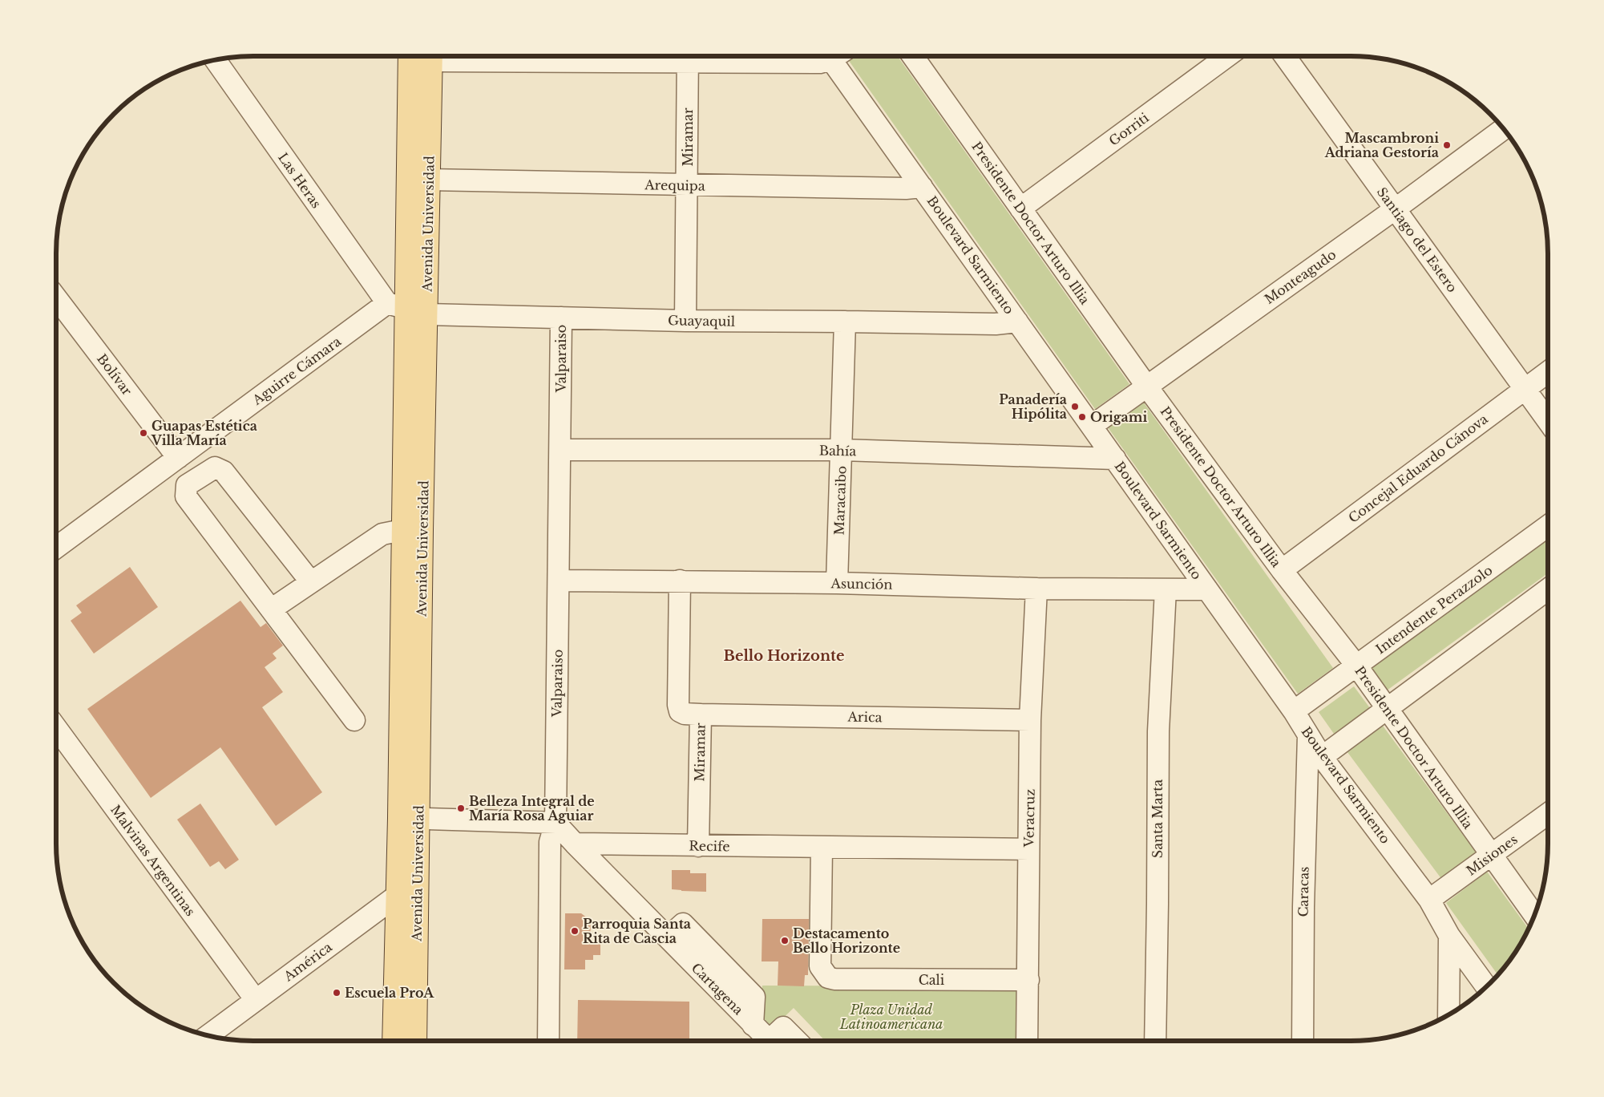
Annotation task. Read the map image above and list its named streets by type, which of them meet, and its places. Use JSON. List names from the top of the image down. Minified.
{"streets":{"main road":["Avenida Universidad"],"street":["Gorriti","Miramar","Las Heras","Arequipa","Presidente Doctor Arturo Illia","Santiago del Estero","Boulevard Sarmiento","Monteagudo","Guayaquil","Valparaiso","Aguirre Cámara","Bolívar","Bahía","Concejal Eduardo Cánova","Maracaibo","Asunción","Intendente Perazzolo","Arica","Veracruz","Santa Marta","Recife","Misiones","Malvinas Argentinas","Caracas","América","Cali","Cartagena"]},"crossings":[["Gorriti","Presidente Doctor Arturo Illia"],["Miramar","Arequipa"],["Miramar","Guayaquil"],["Miramar","Asunción"],["Miramar","Arica"],["Miramar","Recife"],["Las Heras","Avenida Universidad"],["Las Heras","Guayaquil"],["Las Heras","Aguirre Cámara"],["Arequipa","Avenida Universidad"],["Arequipa","Boulevard Sarmiento"],["Presidente Doctor Arturo Illia","Monteagudo"],["Presidente Doctor Arturo Illia","Concejal Eduardo Cánova"],["Presidente Doctor Arturo Illia","Intendente Perazzolo"],["Presidente Doctor Arturo Illia","Misiones"],["Avenida Universidad","Guayaquil"],["Avenida Universidad","Aguirre Cámara"],["Avenida Universidad","América"],["Santiago del Estero","Monteagudo"],["Santiago del Estero","Concejal Eduardo Cánova"],["Boulevard Sarmiento","Monteagudo"],["Boulevard Sarmiento","Guayaquil"],["Boulevard Sarmiento","Bahía"],["Boulevard Sarmiento","Asunción"],["Boulevard Sarmiento","Intendente Perazzolo"],["Boulevard Sarmiento","Misiones"],["Boulevard Sarmiento","Caracas"],["Guayaquil","Valparaiso"],["Guayaquil","Aguirre Cámara"],["Guayaquil","Maracaibo"],["Valparaiso","Bahía"],["Valparaiso","Asunción"],["Aguirre Cámara","Bolívar"],["Bahía","Maracaibo"],["Maracaibo","Asunción"],["Asunción","Veracruz"],["Asunción","Santa Marta"],["Arica","Veracruz"],["Veracruz","Recife"],["Veracruz","Cali"],["Recife","Cali"],["Recife","Cartagena"],["Malvinas Argentinas","América"]],"districts":["Bello Horizonte"],"parks":["Plaza Unidad Latinoamericana"],"places":["Mascambroni Adriana Gestoría","Panadería Hipólita","Origami","Guapas Estética Villa María","Belleza Integral de María Rosa Aguiar","Parroquia Santa Rita de Cascia","Destacamento Bello Horizonte","Escuela ProA"]}
